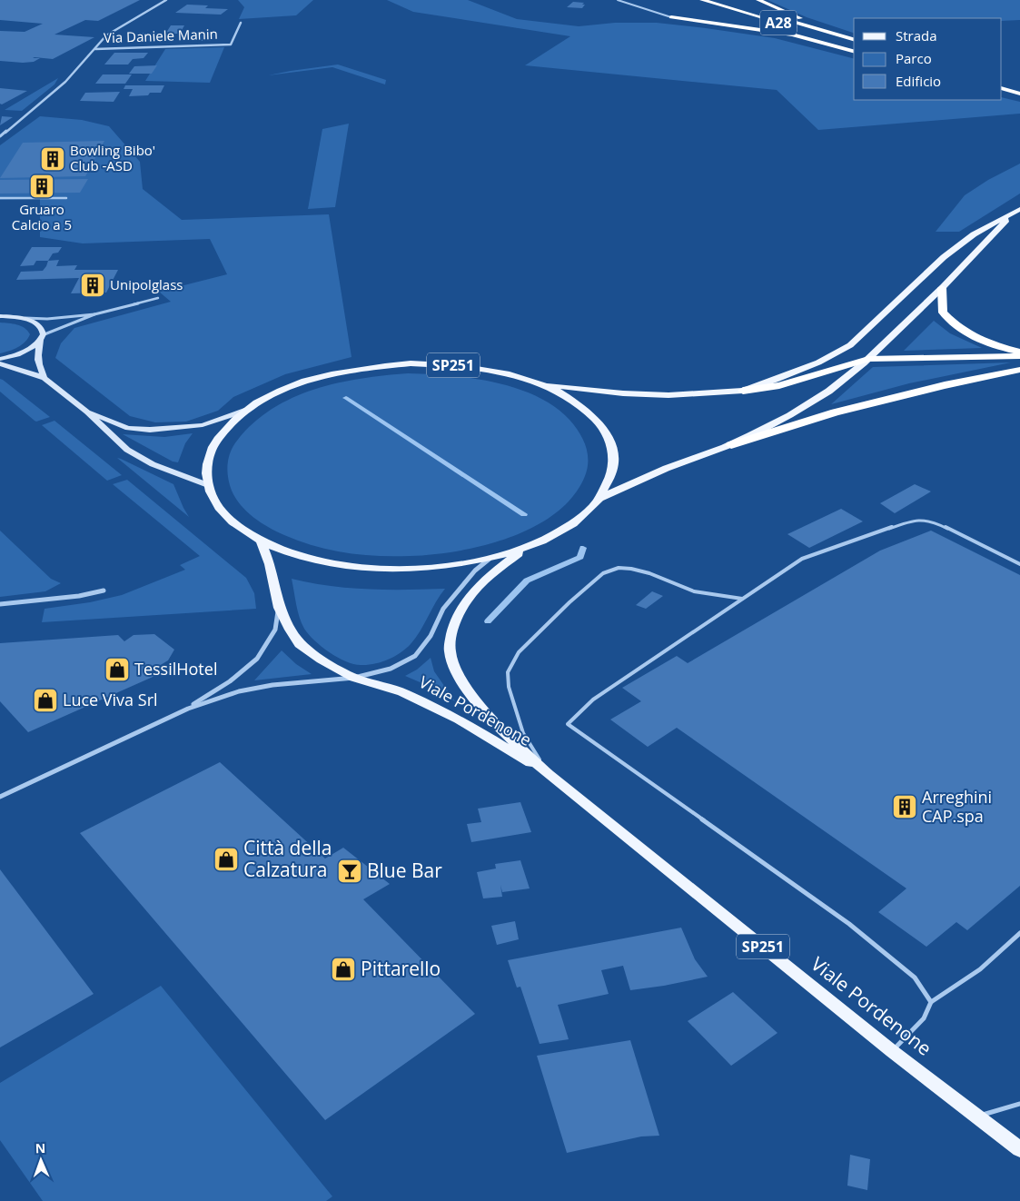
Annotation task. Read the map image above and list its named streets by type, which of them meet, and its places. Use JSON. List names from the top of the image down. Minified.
{"streets":{"highway":["A28"],"main road":["SP251","Viale Pordenone"],"street":["Via Daniele Manin"]},"crossings":[["SP251","Viale Pordenone"]],"places":{"building":["Bowling Bibo' Club -ASD","Gruaro Calcio a 5","Unipolglass","Arreghini CAP.spa"],"shop":["TessilHotel","Luce Viva Srl","Città della Calzatura","Pittarello"],"bar":["Blue Bar"]},"legend":["Strada","Parco","Edificio"],"north":"top"}
